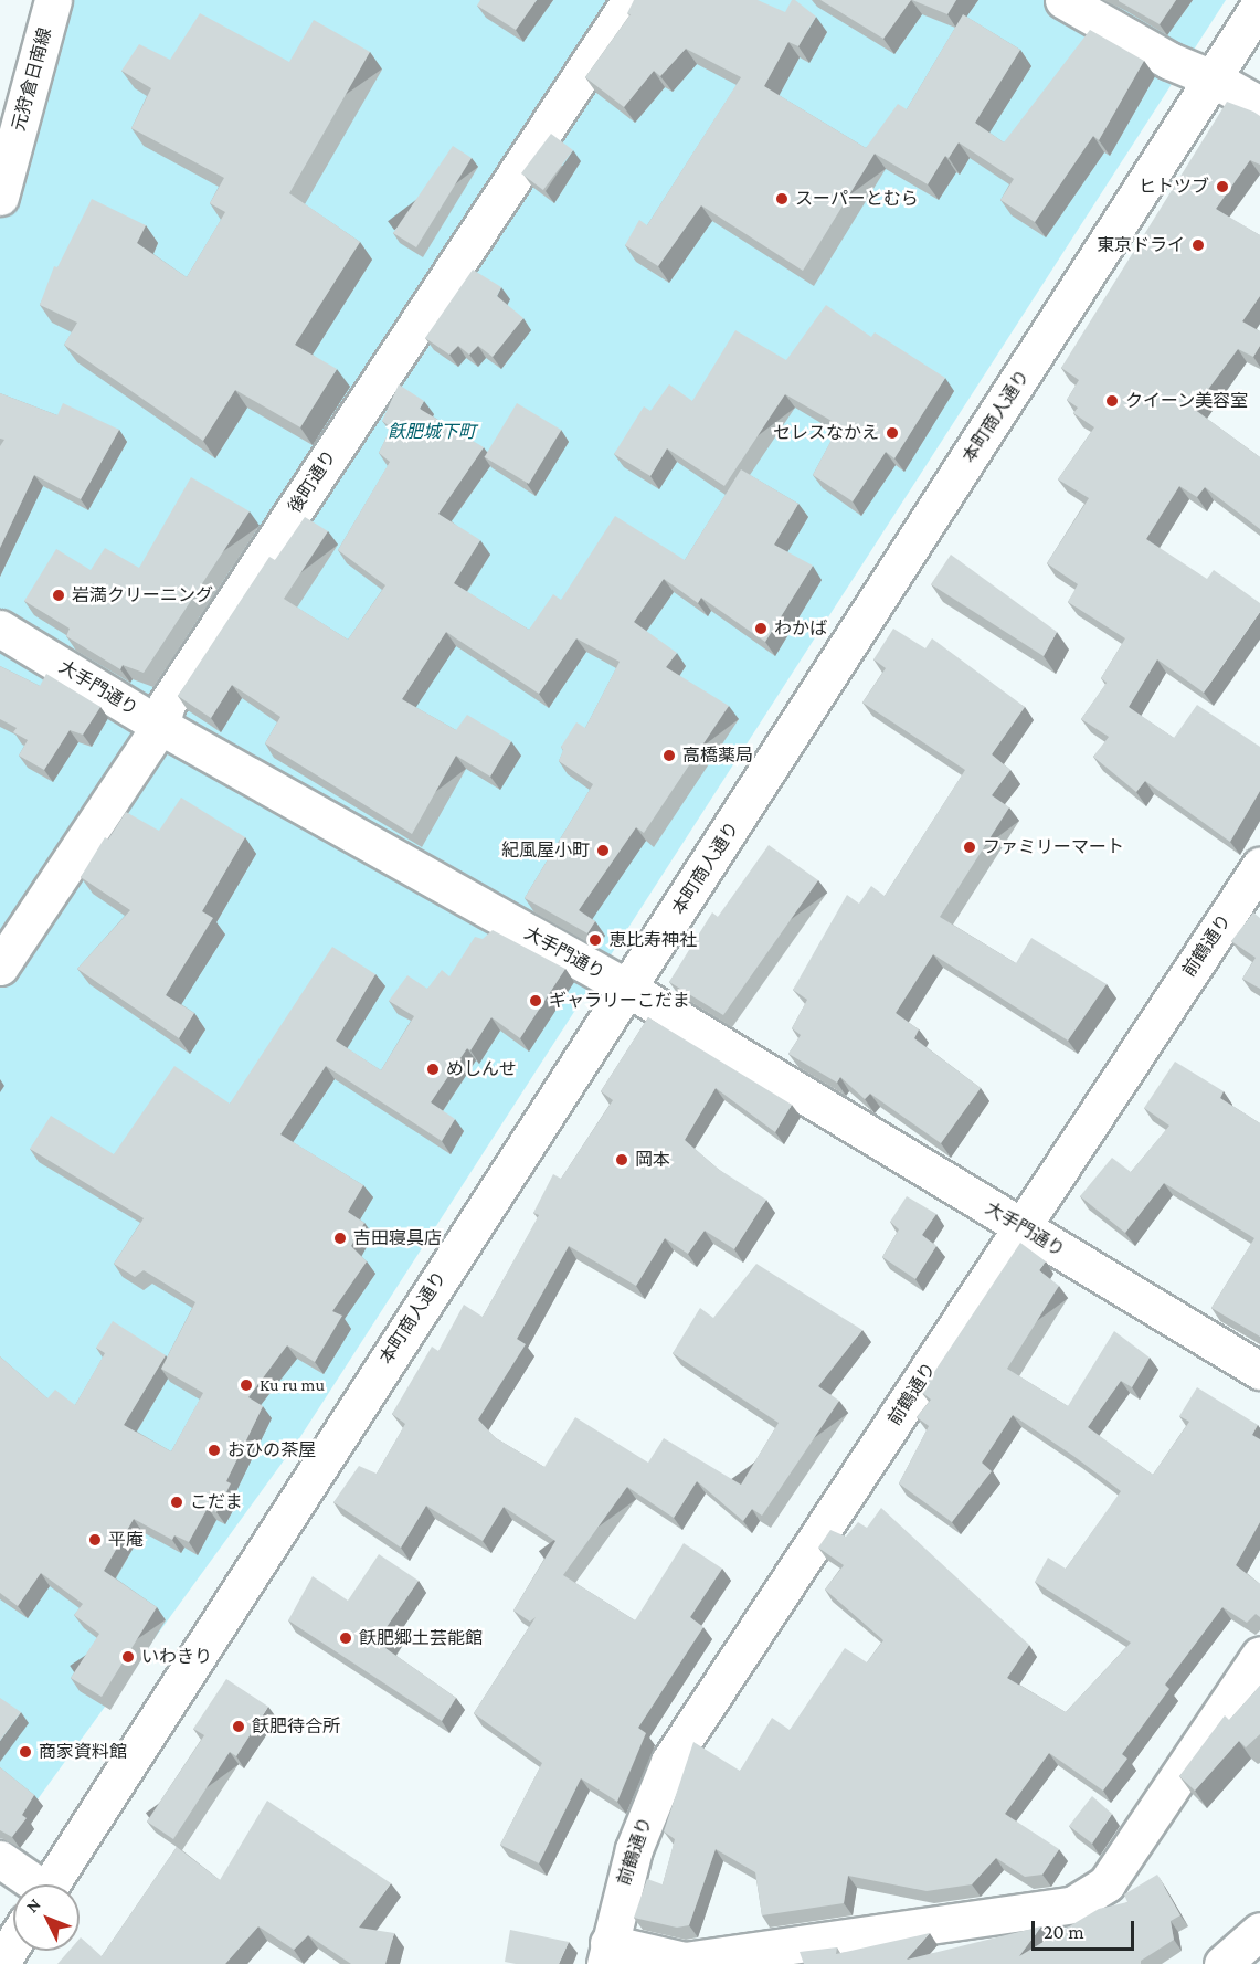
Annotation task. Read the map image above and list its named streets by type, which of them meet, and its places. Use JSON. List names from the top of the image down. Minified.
{"streets":{"main road":["元狩倉日南線","本町商人通り","後町通り","大手門通り","前鶴通り"]},"crossings":[["本町商人通り","大手門通り"],["後町通り","大手門通り"],["大手門通り","前鶴通り"]],"parks":["飫肥城下町"],"places":["ヒトツブ","スーパーとむら","東京ドライ","クイーン美容室","セレスなかえ","岩満クリーニング","わかば","高橋薬局","ファミリーマート","紀風屋小町","恵比寿神社","ギャラリーこだま","めしんせ","岡本","吉田寝具店","Ku ru mu","おひの茶屋","こだま","平庵","飫肥郷土芸能館","いわきり","飫肥待合所","商家資料館"],"scale_bar":"20 m","north":"top left"}
